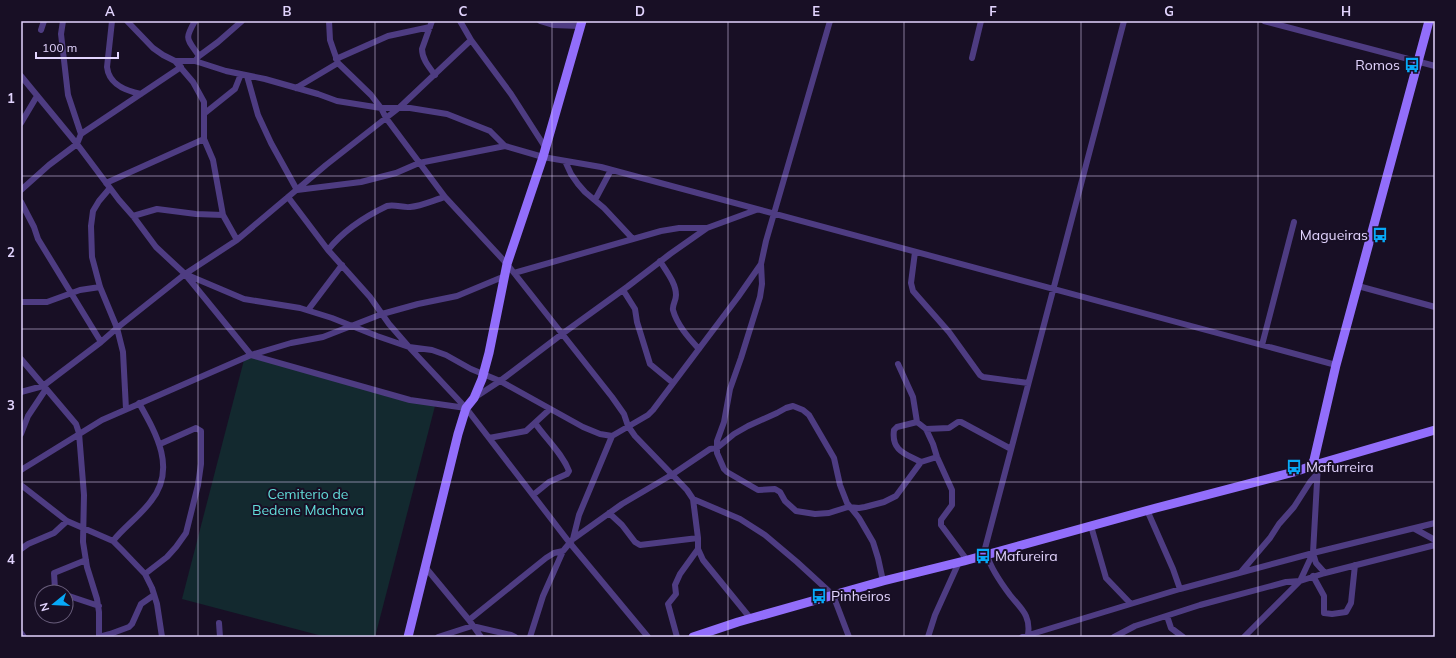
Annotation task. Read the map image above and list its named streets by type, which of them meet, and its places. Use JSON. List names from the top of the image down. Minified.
{"parks":["Cemiterio de Bedene Machava"],"places":{"bus stop":["Romos","Magueiras","Mafurreira","Mafureira","Pinheiros"]},"scale_bar":"100 m","north":"left","grid":{"columns":["A","B","C","D","E","F","G","H"],"rows":["1","2","3","4"]}}
